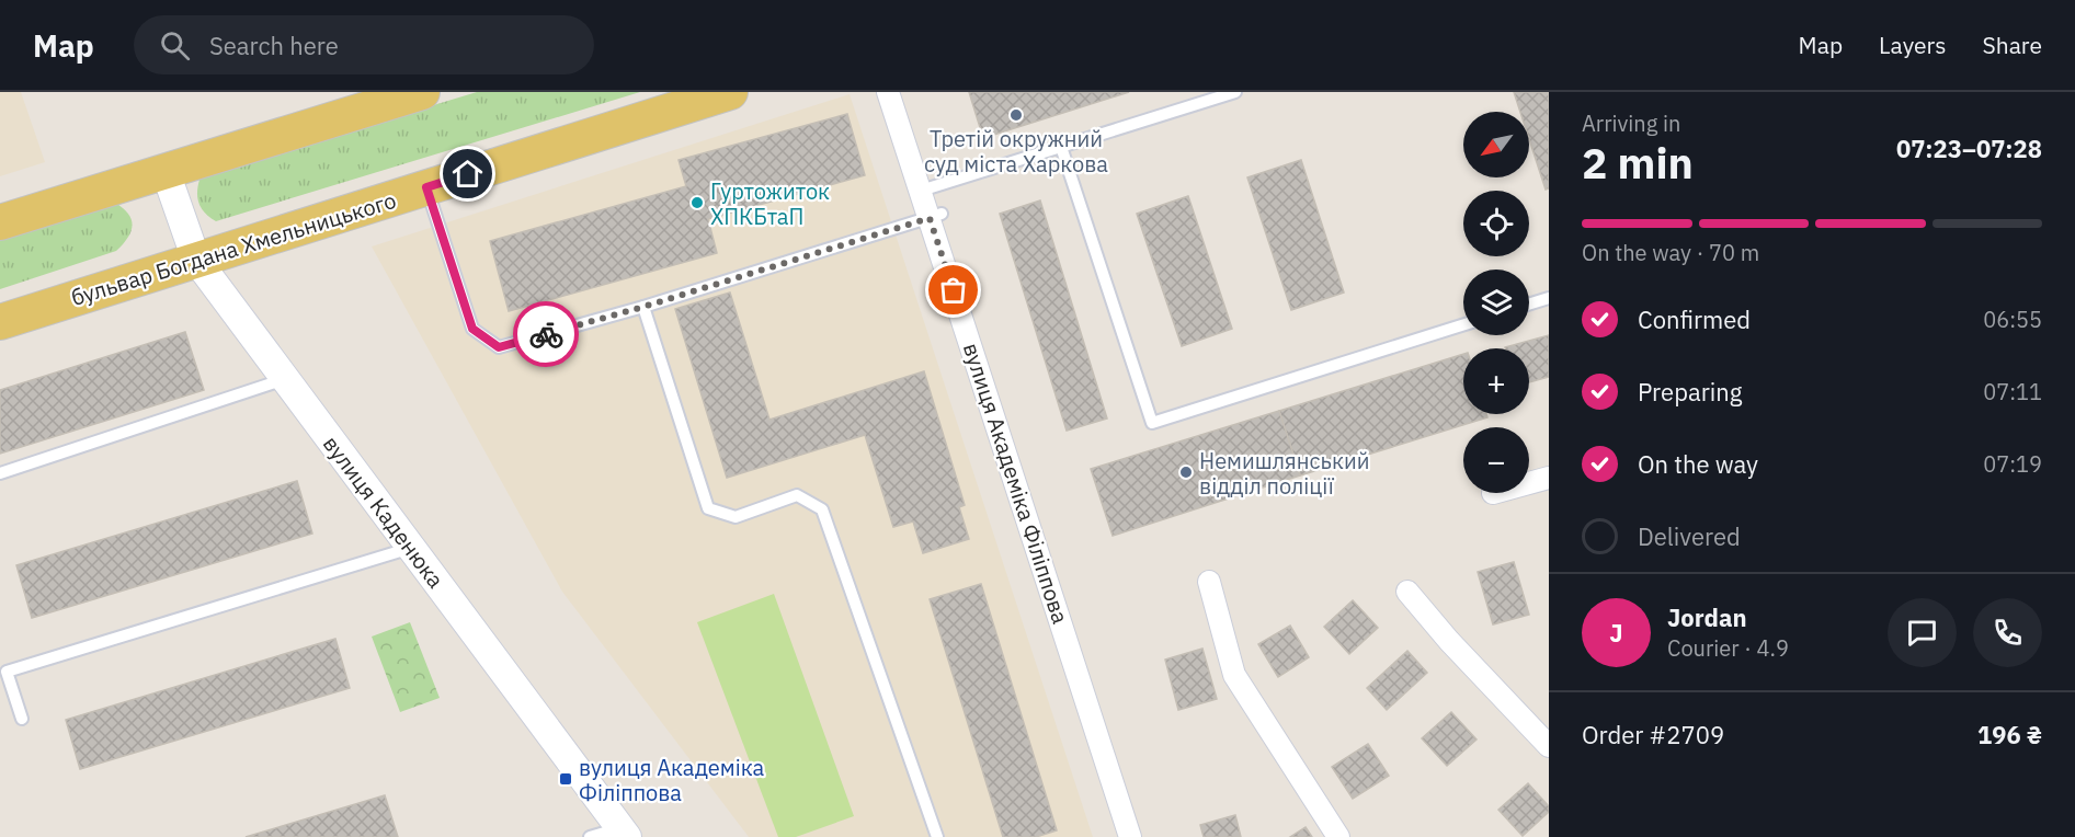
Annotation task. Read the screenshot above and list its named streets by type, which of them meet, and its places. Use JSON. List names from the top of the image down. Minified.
{"streets":{"main road":["бульвар Богдана Хмельницького"],"street":["вулиця Академіка Філіппова","вулиця Каденюка"]},"crossings":[["бульвар Богдана Хмельницького","вулиця Каденюка"]],"places":{"other":["Третій окружний суд міста Харкова","Гуртожиток ХПКБтаП","Немишлянський відділ поліції"],"transit":["вулиця Академіка Філіппова"]},"north":"bottom left","page":{"header":"Map","search":"Search here","nav":["Map","Layers","Share"],"heading":["2 min","Arriving in","07:23–07:28"],"panel":["Jordan","Courier · 4.9","Order #2709","196 ₴"],"map_buttons":["+","−"],"bar":"On the way · 70 m","list":[["Confirmed","06:55"],["Preparing","07:11"],["On the way","07:19"],"Delivered"],"round":"J"}}
